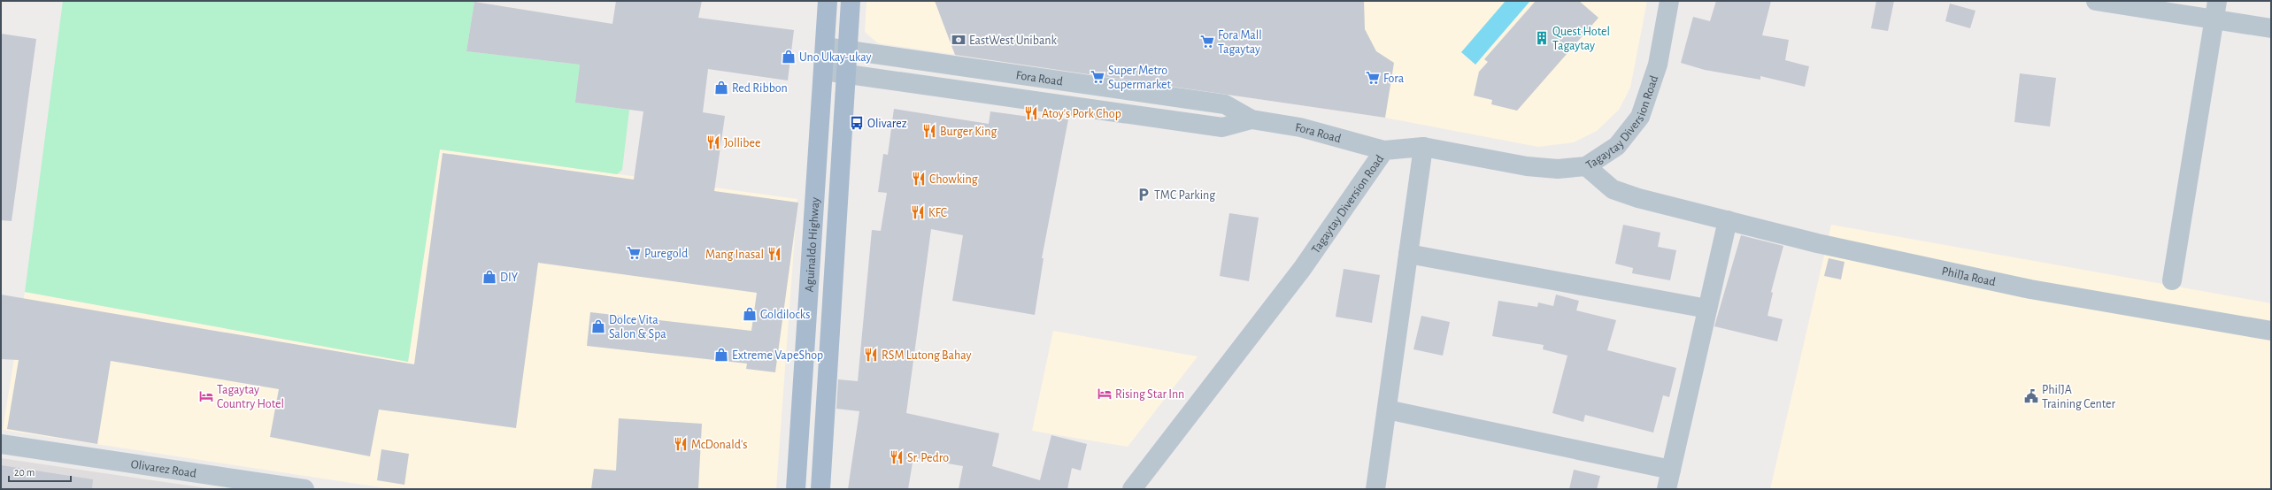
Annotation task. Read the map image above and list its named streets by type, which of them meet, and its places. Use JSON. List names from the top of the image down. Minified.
{"streets":{"main road":["Aguinaldo Highway"],"street":["Fora Road","Tagaytay Diversion Road","PhilJa Road","Olivarez Road"]},"crossings":[["Fora Road","Tagaytay Diversion Road"],["Fora Road","Aguinaldo Highway"],["Tagaytay Diversion Road","PhilJa Road"]],"places":{"building":["Quest Hotel Tagaytay"],"bank":["EastWest Unibank"],"supermarket":["Fora Mall Tagaytay","Super Metro Supermarket","Fora","Puregold"],"shop":["Uno Ukay-ukay","Red Ribbon","DIY","Goldilocks","Dolce Vita Salon & Spa","Extreme VapeShop"],"restaurant":["Atoy's Pork Chop","Burger King","Jollibee","Chowking","KFC","Mang Inasal","RSM Lutong Bahay","McDonald's","Sr. Pedro"],"bus stop":["Olivarez"],"parking":["TMC Parking"],"hotel":["Rising Star Inn","Tagaytay Country Hotel"],"public building":["PhilJA Training Center"]},"scale_bar":"20 m"}
